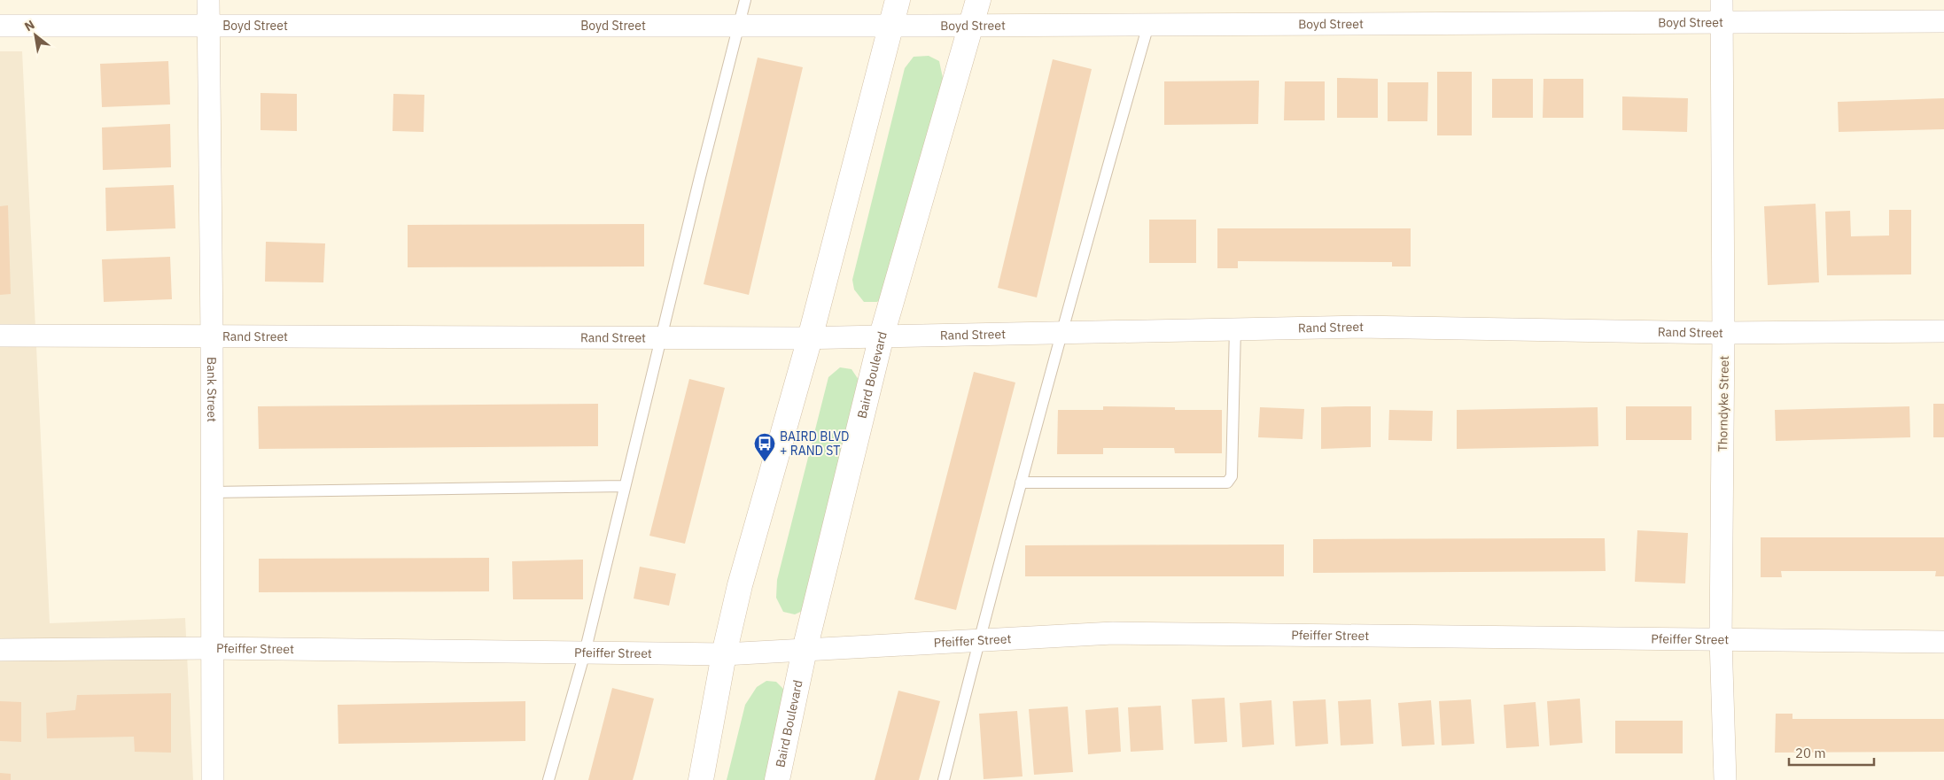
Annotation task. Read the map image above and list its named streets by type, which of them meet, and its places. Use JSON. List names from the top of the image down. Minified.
{"streets":{"main road":["Baird Boulevard"],"street":["Boyd Street","Rand Street","Bank Street","Thorndyke Street","Pfeiffer Street"]},"crossings":[["Boyd Street","Baird Boulevard"],["Boyd Street","Bank Street"],["Boyd Street","Thorndyke Street"],["Rand Street","Baird Boulevard"],["Rand Street","Bank Street"],["Rand Street","Thorndyke Street"],["Baird Boulevard","Pfeiffer Street"],["Bank Street","Pfeiffer Street"],["Thorndyke Street","Pfeiffer Street"]],"places":{"bus stop":["BAIRD BLVD + RAND ST"]},"scale_bar":"20 m","north":"top left"}
